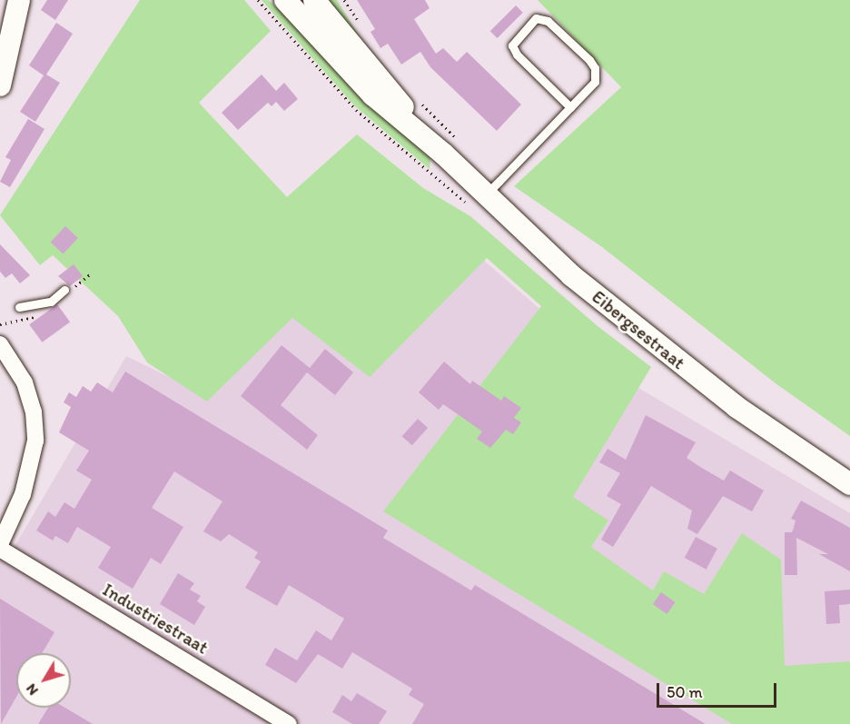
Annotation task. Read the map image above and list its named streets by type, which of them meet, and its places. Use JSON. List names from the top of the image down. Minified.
{"streets":{"main road":["Eibergsestraat"],"street":["Industriestraat"]},"scale_bar":"50 m","north":"bottom left"}
